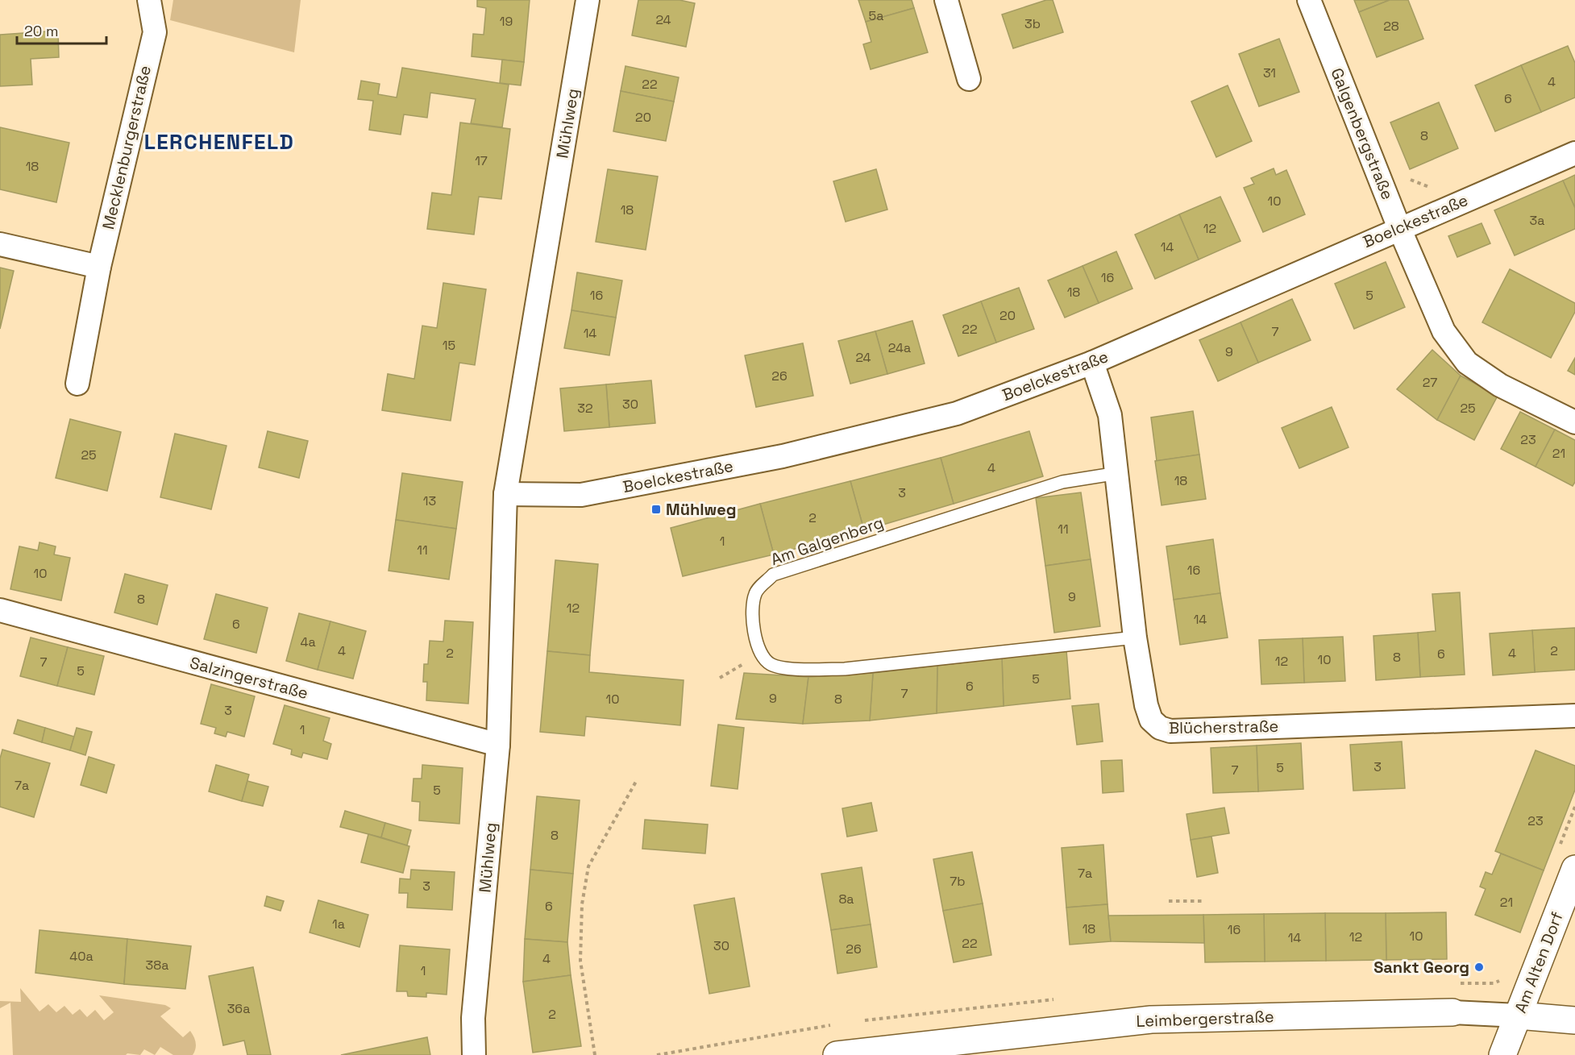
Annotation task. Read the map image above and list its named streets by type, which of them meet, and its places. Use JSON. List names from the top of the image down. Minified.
{"streets":{"street":["Mühlweg","Galgenbergstraße","Mecklenburgerstraße","Boelckestraße","Salzingerstraße","Blücherstraße","Am Alten Dorf","Leimbergerstraße"],"lane":["Am Galgenberg"]},"crossings":[["Mühlweg","Boelckestraße"],["Mühlweg","Salzingerstraße"],["Galgenbergstraße","Boelckestraße"],["Boelckestraße","Blücherstraße"],["Am Galgenberg","Blücherstraße"],["Am Alten Dorf","Leimbergerstraße"]],"districts":["LERCHENFELD"],"places":{"transit":["Mühlweg"],"other":["Sankt Georg"]},"house_numbers":["5a","24","19","3b","28","31","4","22","6","20","8","17","18","10","18","3a","12","14","16","18","16","5","20","22","7","14","15","24a","9","24","26","27","30","32","25","23","21","25","4","18","3","13","2","11","1","11","16","10","9","8","12","14","6","4a","4","2","2","4","6","8","10","12","7","5","5","6","7","9","10","8","3","1","3","5","7","7a","5","23","8","7a","7b","3","8a","21","6","1a","18","16","10","12","14","22","30","26","40a","4","38a","1","36a","2"],"scale_bar":"20 m"}
